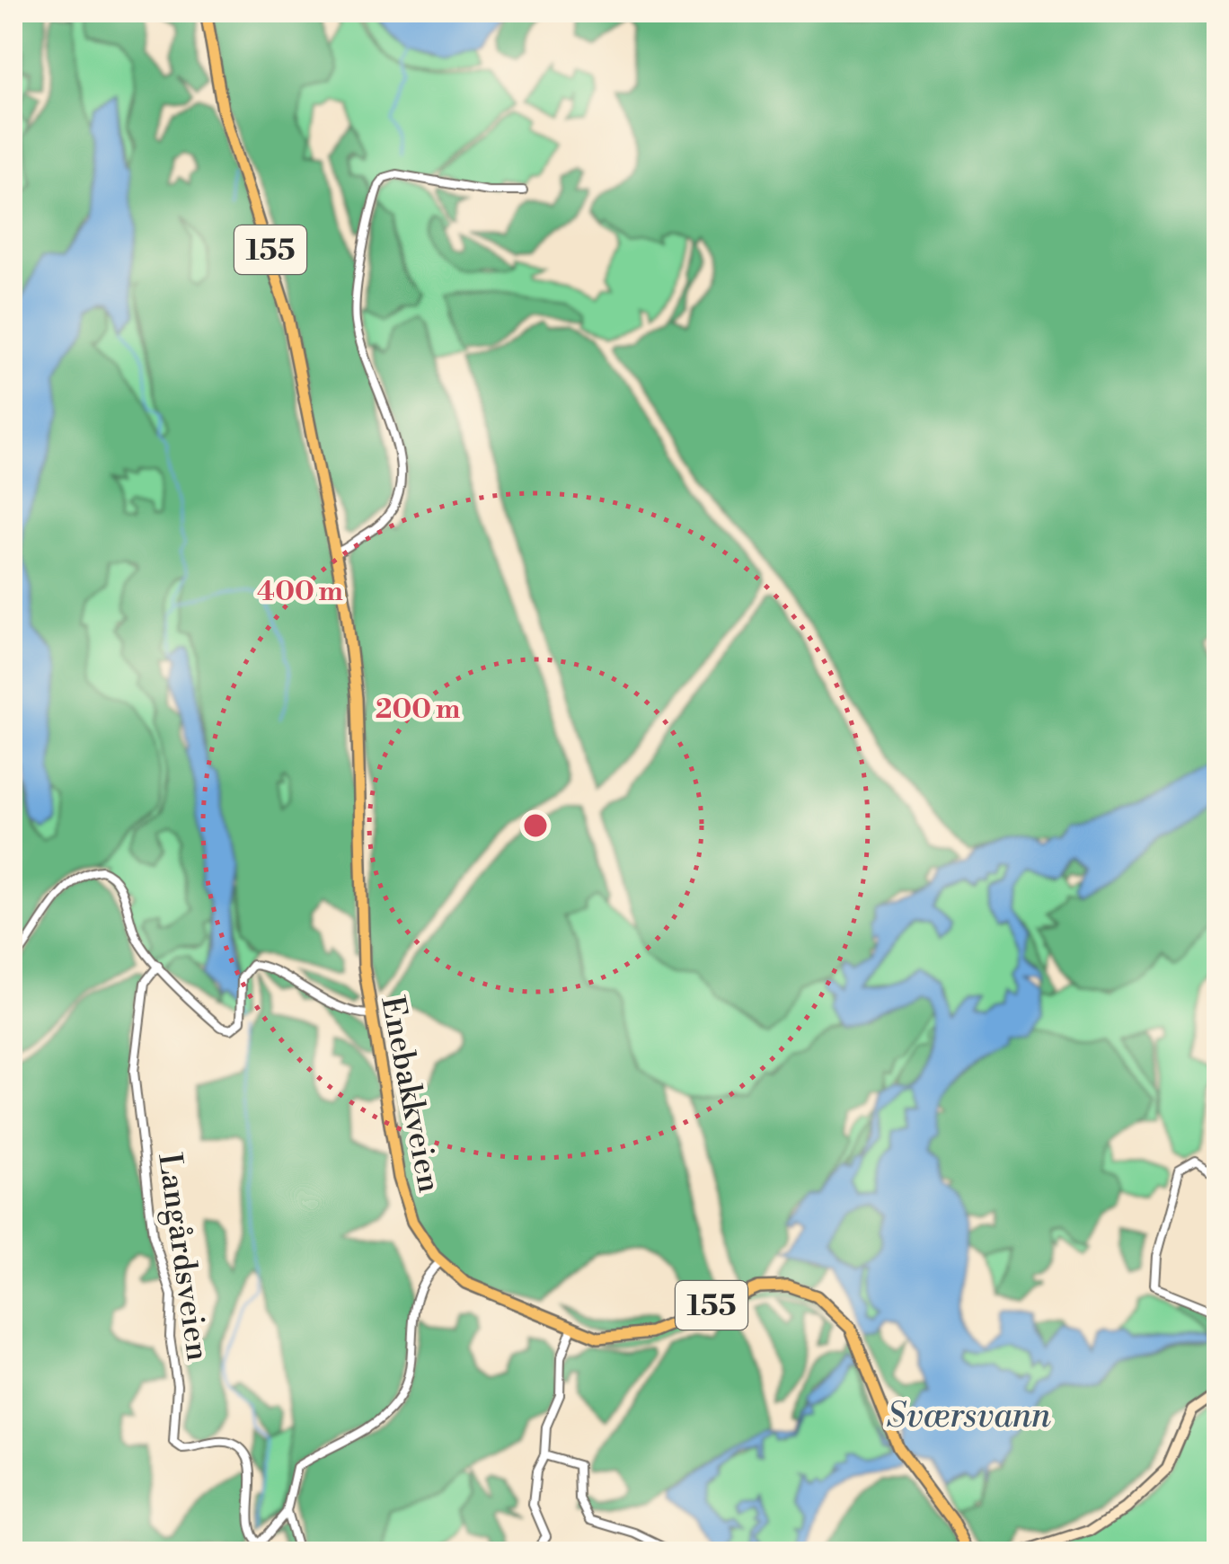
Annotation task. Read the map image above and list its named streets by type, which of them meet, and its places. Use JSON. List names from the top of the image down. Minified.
{"streets":{"main road":["155","Enebakkveien"],"street":["Langårdsveien"]},"water":["Sværsvann"],"rings":["400 m","200 m"]}
